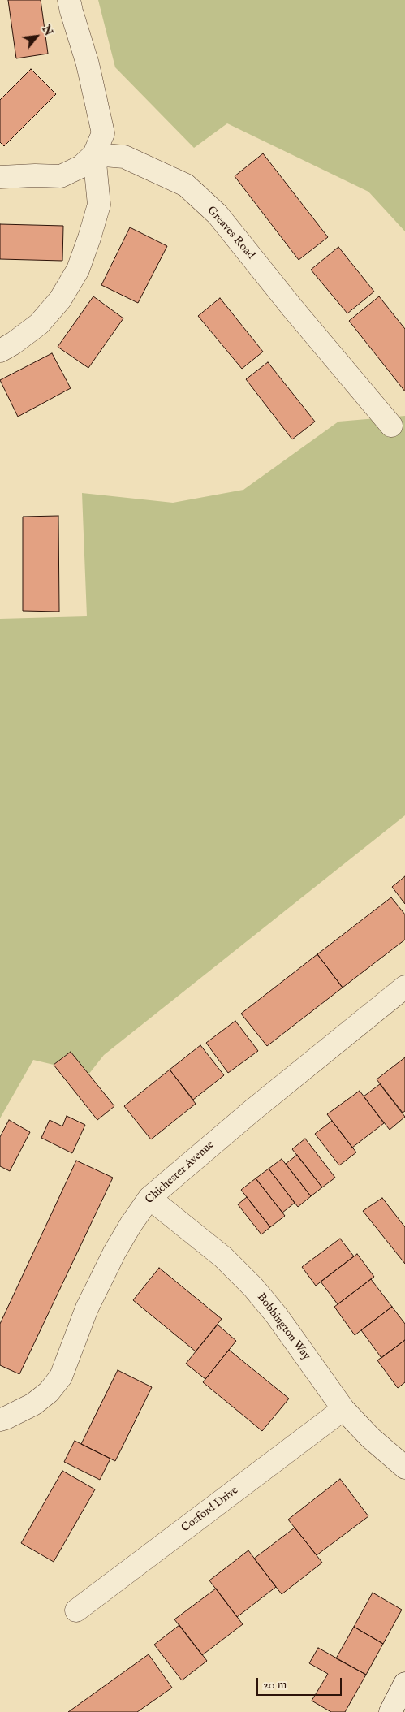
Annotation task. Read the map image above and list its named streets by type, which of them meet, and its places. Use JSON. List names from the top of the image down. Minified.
{"streets":{"street":["Greaves Road","Chichester Avenue","Bobbington Way","Cosford Drive"]},"crossings":[["Chichester Avenue","Bobbington Way"],["Bobbington Way","Cosford Drive"]],"scale_bar":"20 m","north":"top right"}
